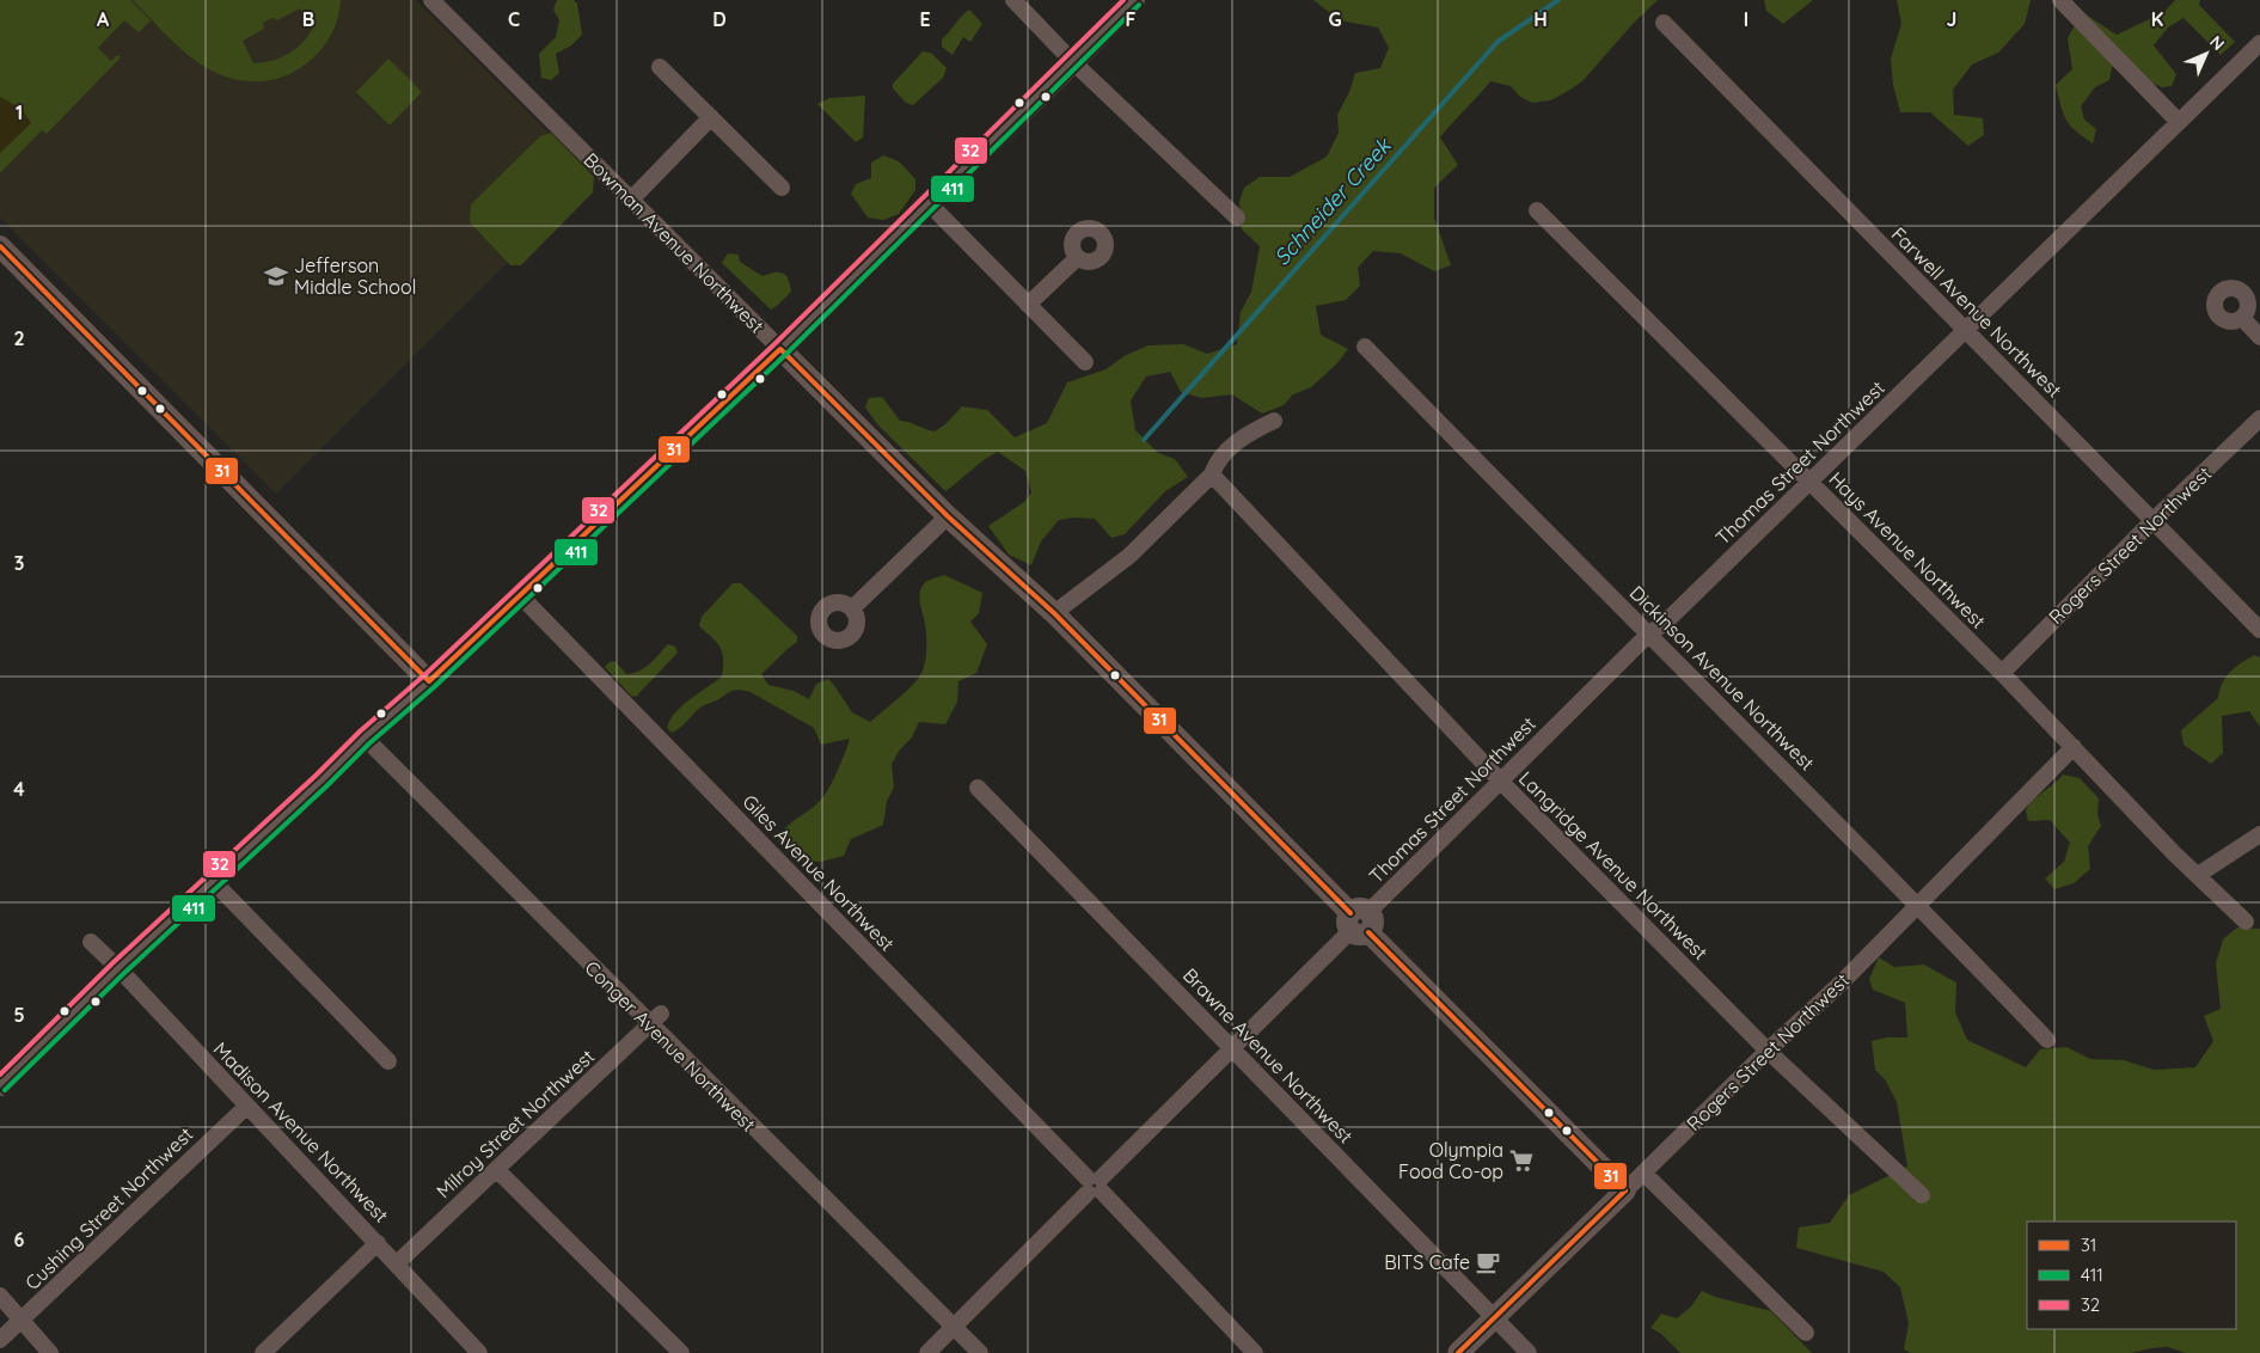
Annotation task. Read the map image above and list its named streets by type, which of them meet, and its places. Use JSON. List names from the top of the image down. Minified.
{"streets":{"street":["Bowman Avenue Northwest","Farwell Avenue Northwest","Thomas Street Northwest","Rogers Street Northwest","Hays Avenue Northwest","Dickinson Avenue Northwest","Langridge Avenue Northwest","Giles Avenue Northwest","Conger Avenue Northwest","Brawne Avenue Northwest","Milroy Street Northwest","Madison Avenue Northwest","Cushing Street Northwest"]},"crossings":[["Bowman Avenue Northwest","Thomas Street Northwest"],["Bowman Avenue Northwest","Rogers Street Northwest"],["Farwell Avenue Northwest","Thomas Street Northwest"],["Farwell Avenue Northwest","Rogers Street Northwest"],["Thomas Street Northwest","Hays Avenue Northwest"],["Thomas Street Northwest","Dickinson Avenue Northwest"],["Thomas Street Northwest","Langridge Avenue Northwest"],["Thomas Street Northwest","Giles Avenue Northwest"],["Thomas Street Northwest","Conger Avenue Northwest"],["Thomas Street Northwest","Brawne Avenue Northwest"],["Rogers Street Northwest","Hays Avenue Northwest"],["Rogers Street Northwest","Dickinson Avenue Northwest"],["Rogers Street Northwest","Langridge Avenue Northwest"],["Rogers Street Northwest","Brawne Avenue Northwest"],["Conger Avenue Northwest","Milroy Street Northwest"],["Milroy Street Northwest","Madison Avenue Northwest"],["Madison Avenue Northwest","Cushing Street Northwest"]],"water":["Schneider Creek"],"places":{"school or university":["Jefferson Middle School"],"supermarket":["Olympia Food Co-op"],"cafe":["BITS Cafe"]},"lines":["transit line 32","transit line 411","transit line 31"],"legend":["31","411","32"],"north":"top right","grid":{"columns":["A","B","C","D","E","F","G","H","I","J","K"],"rows":["1","2","3","4","5","6"]}}
